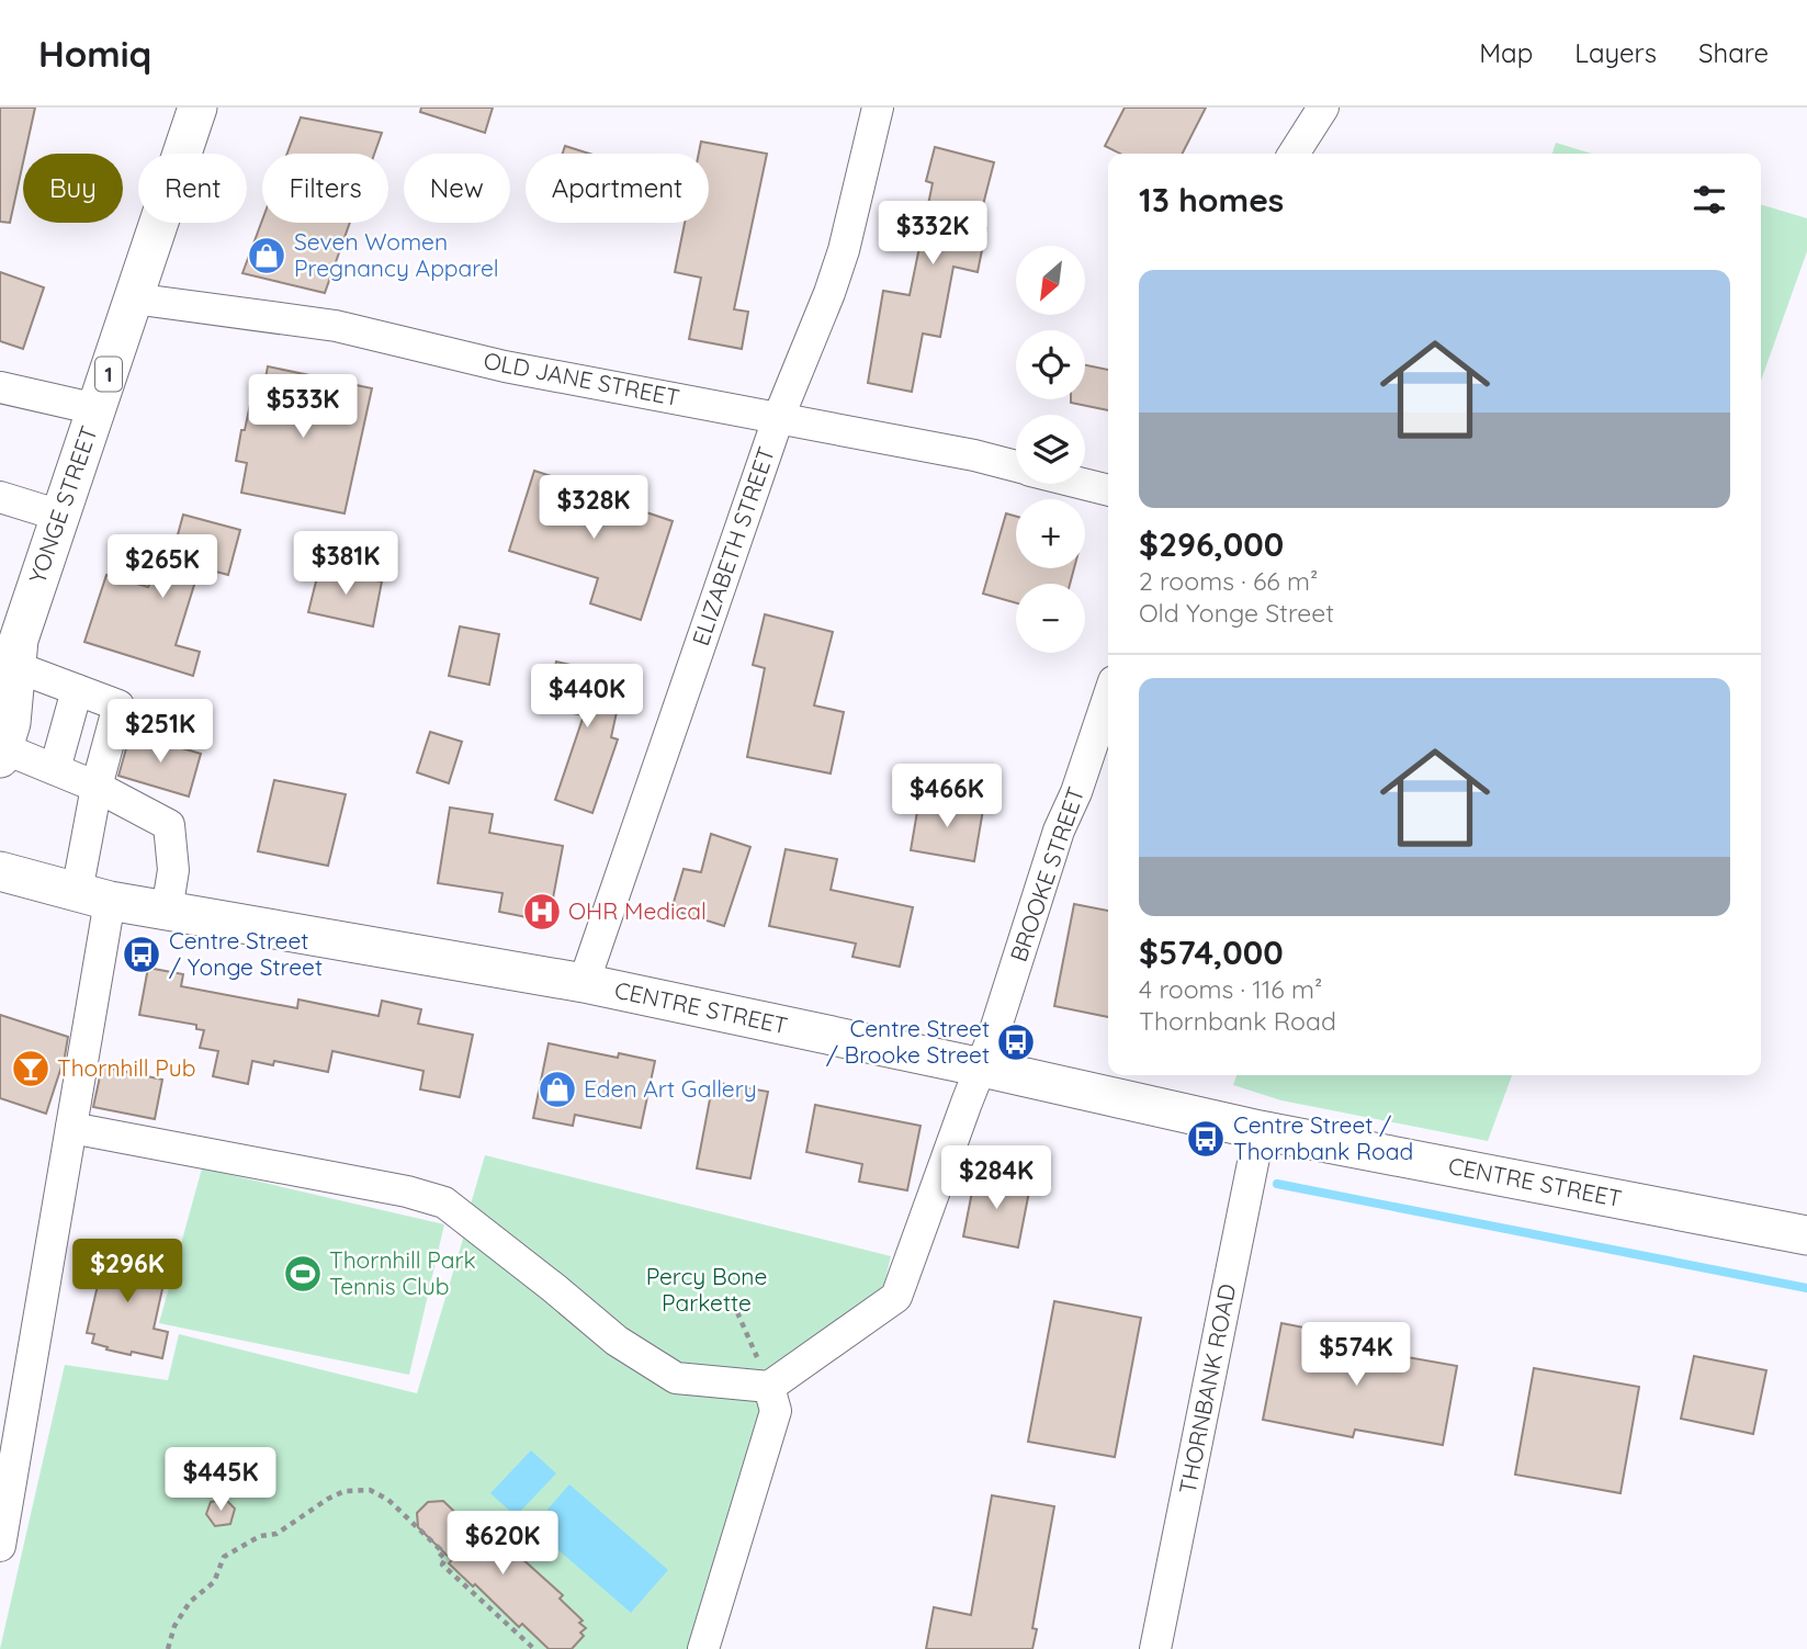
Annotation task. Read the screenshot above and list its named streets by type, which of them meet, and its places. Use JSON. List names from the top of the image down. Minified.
{"streets":{"main road":["1","YONGE STREET","CENTRE STREET"],"street":["OLD JANE STREET","ELIZABETH STREET","BROOKE STREET","THORNBANK ROAD"]},"crossings":[["OLD JANE STREET","YONGE STREET"],["OLD JANE STREET","ELIZABETH STREET"],["ELIZABETH STREET","CENTRE STREET"],["BROOKE STREET","CENTRE STREET"],["CENTRE STREET","THORNBANK ROAD"]],"parks":["Percy Bone Parkette"],"places":{"shop":["Seven Women Pregnancy Apparel","Eden Art Gallery"],"hospital":["OHR Medical"],"bus stop":["Centre Street / Yonge Street","Centre Street / Brooke Street","Centre Street / Thornbank Road"],"bar":["Thornhill Pub"],"sports":["Thornhill Park Tennis Club"]},"north":"bottom left","page":{"header":"Homiq","nav":["Map","Layers","Share"],"chip":["Buy","Rent","Filters","New","Apartment"],"heading":"13 homes","price":["$332K","$533K","$328K","$381K","$265K","$440K","$251K","$466K","$284K","$296K","$574K","$445K","$620K"],"map_buttons":["+","−"],"list":[{"name":"$296,000","note":"2 rooms · 66 m² · Old Yonge Street"},{"name":"$574,000","note":"4 rooms · 116 m² · Thornbank Road"}]}}
